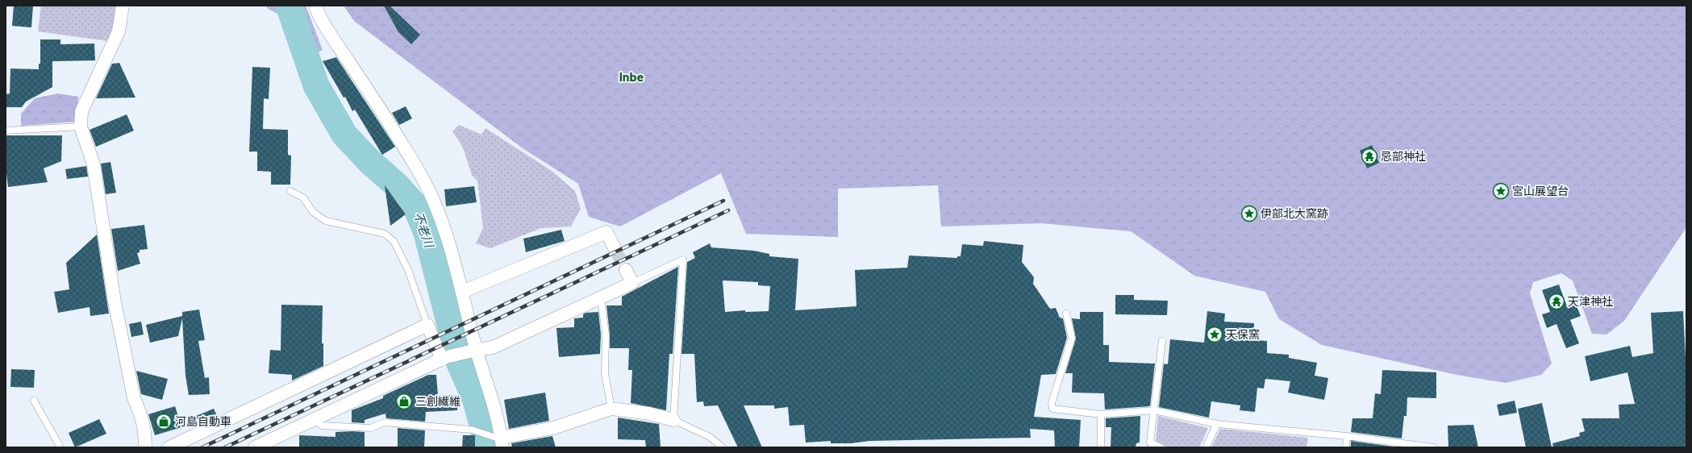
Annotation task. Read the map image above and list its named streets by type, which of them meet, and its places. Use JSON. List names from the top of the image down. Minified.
{"districts":["Inbe"],"water":["不老川"],"places":{"temple":["忌部神社","天津神社"],"place":["宮山展望台","伊部北大窯跡","天保窯"],"shop":["三創繊維","河島自動車"]}}
